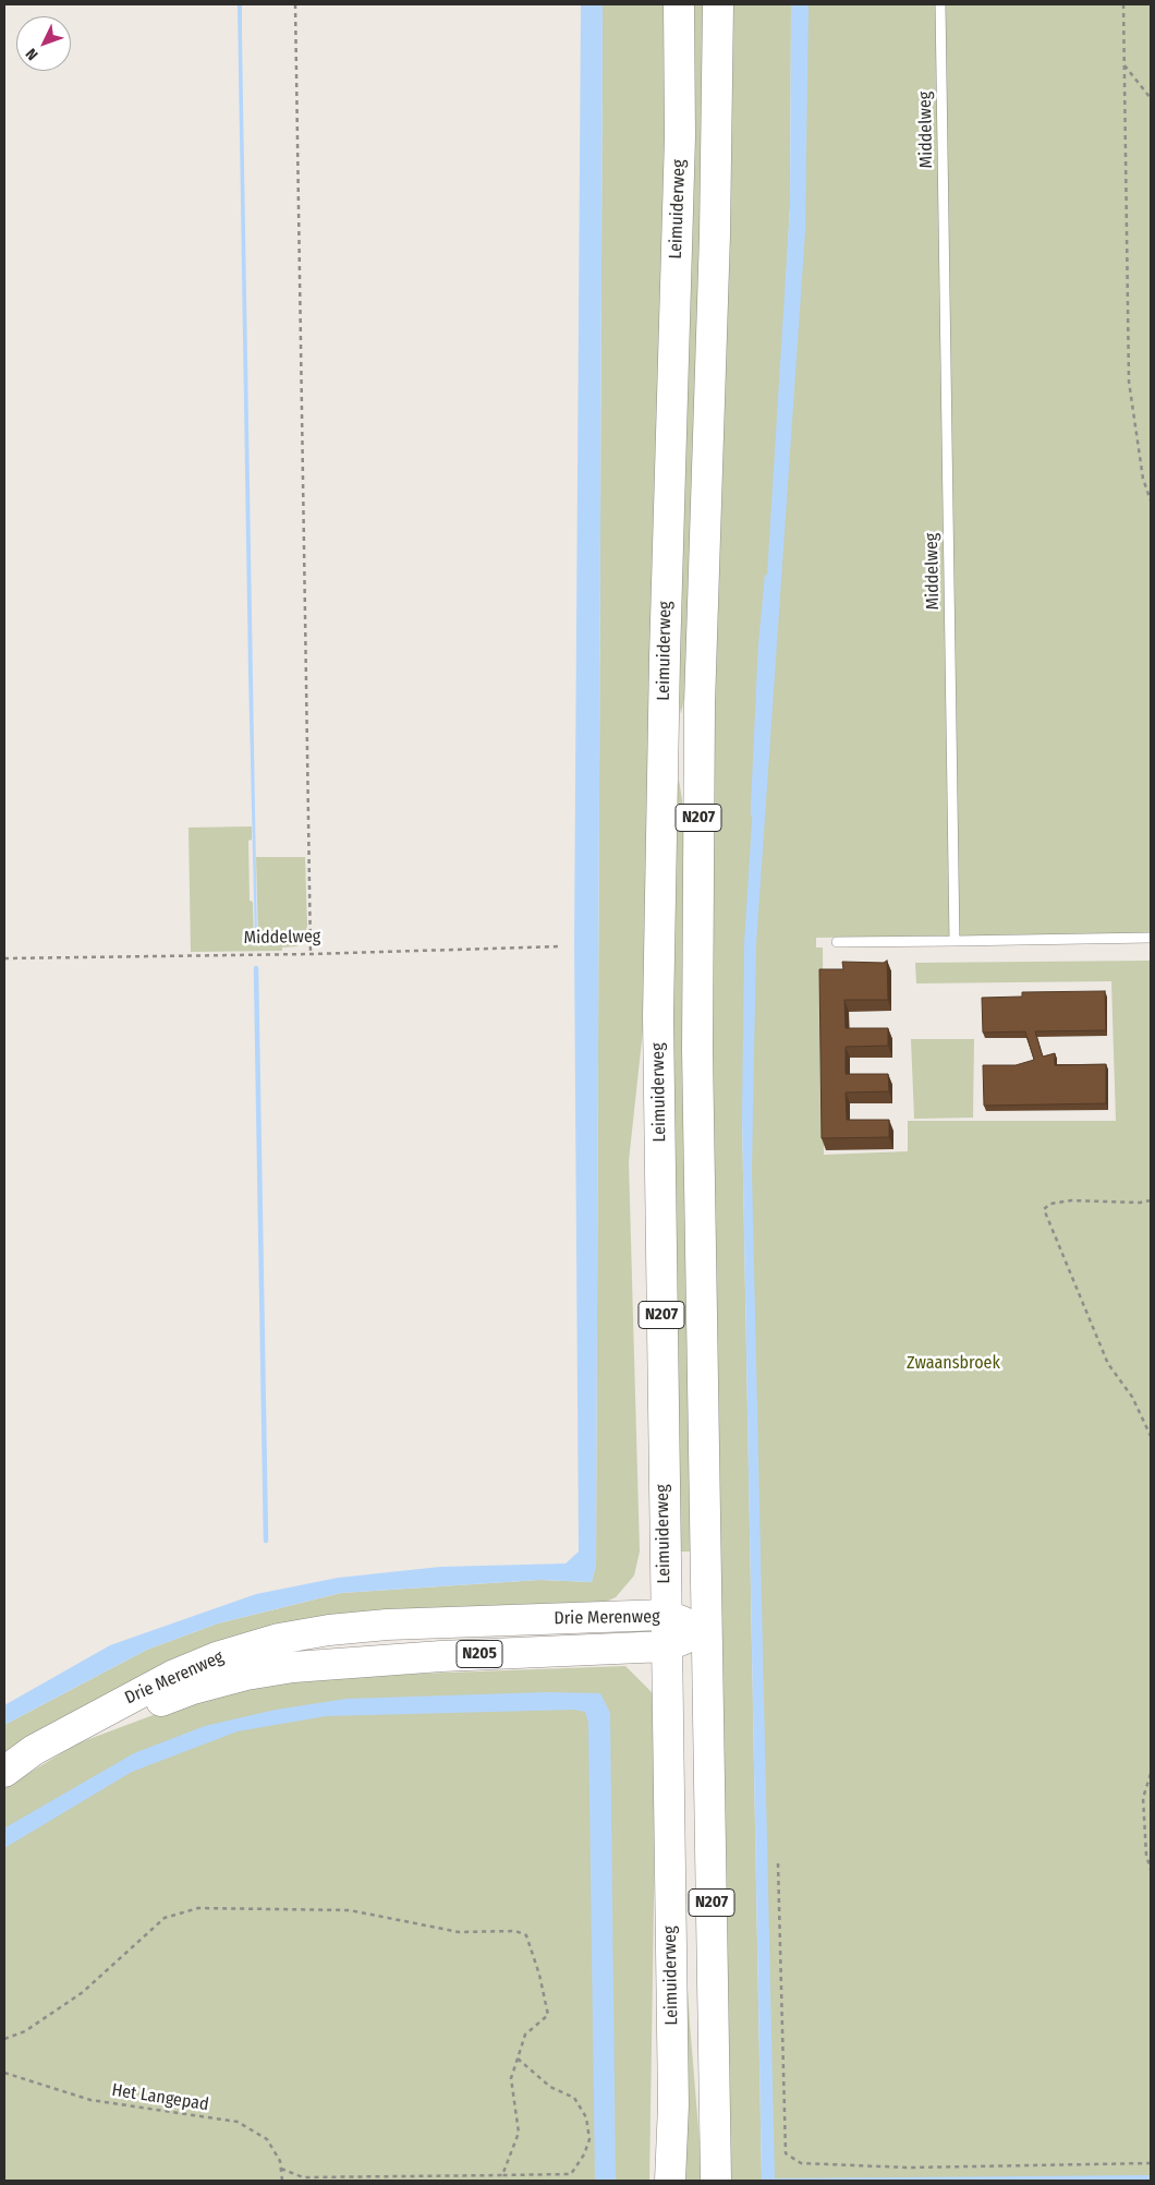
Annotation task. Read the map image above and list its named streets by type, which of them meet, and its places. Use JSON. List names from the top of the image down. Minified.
{"streets":{"main road":["Leimuiderweg","N207","Drie Merenweg","N205"],"lane":["Middelweg"],"path":["Het Langepad"]},"crossings":[["Leimuiderweg","Drie Merenweg"]],"parks":["Zwaansbroek"],"north":"bottom left"}
